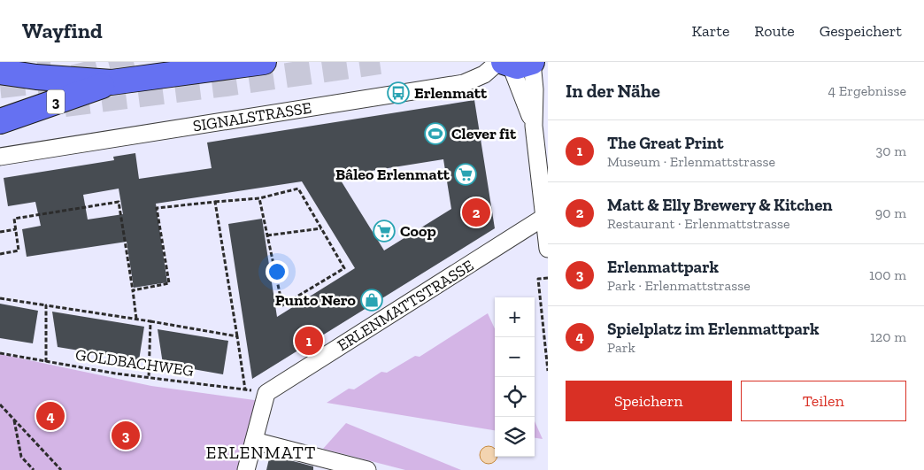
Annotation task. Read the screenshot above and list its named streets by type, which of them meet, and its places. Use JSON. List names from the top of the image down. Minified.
{"streets":{"main road":["3"],"street":["SIGNALSTRASSE","ERLENMATTSTRASSE"],"path":["GOLDBACHWEG"]},"crossings":[["ERLENMATTSTRASSE","GOLDBACHWEG"]],"districts":["ERLENMATT"],"places":{"bus stop":["Erlenmatt"],"sports":["Clever fit"],"supermarket":["Bâleo Erlenmatt","Coop"],"shop":["Punto Nero"]},"page":{"header":"Wayfind","nav":["Karte","Route","Gespeichert"],"heading":["In der Nähe","4 Ergebnisse"],"list":[{"mark":"1","name":"The Great Print","note":"Museum · Erlenmattstrasse","value":"30 m"},{"mark":"2","name":"Matt & Elly Brewery & Kitchen","note":"Restaurant · Erlenmattstrasse","value":"90 m"},{"mark":"3","name":"Erlenmattpark","note":"Park · Erlenmattstrasse","value":"100 m"},{"mark":"4","name":"Spielplatz im Erlenmattpark","note":"Park","value":"120 m"}],"pins":["2","1","4","3"],"map_buttons":["+","−"],"buttons":["Speichern","Teilen"]}}
